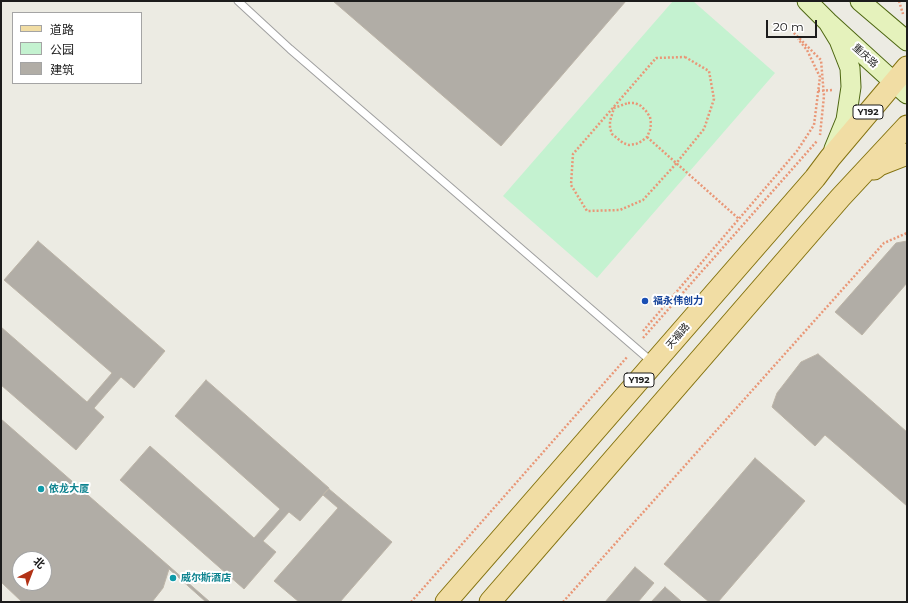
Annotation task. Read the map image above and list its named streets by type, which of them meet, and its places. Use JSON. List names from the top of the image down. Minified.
{"streets":{"main road":["重庆路","Y192","天福路"]},"crossings":[["重庆路","天福路"],["Y192","天福路"]],"places":["福永伟创力","依龙大厦","威尔斯酒店"],"legend":["道路","公园","建筑"],"scale_bar":"20 m","north":"top right"}
